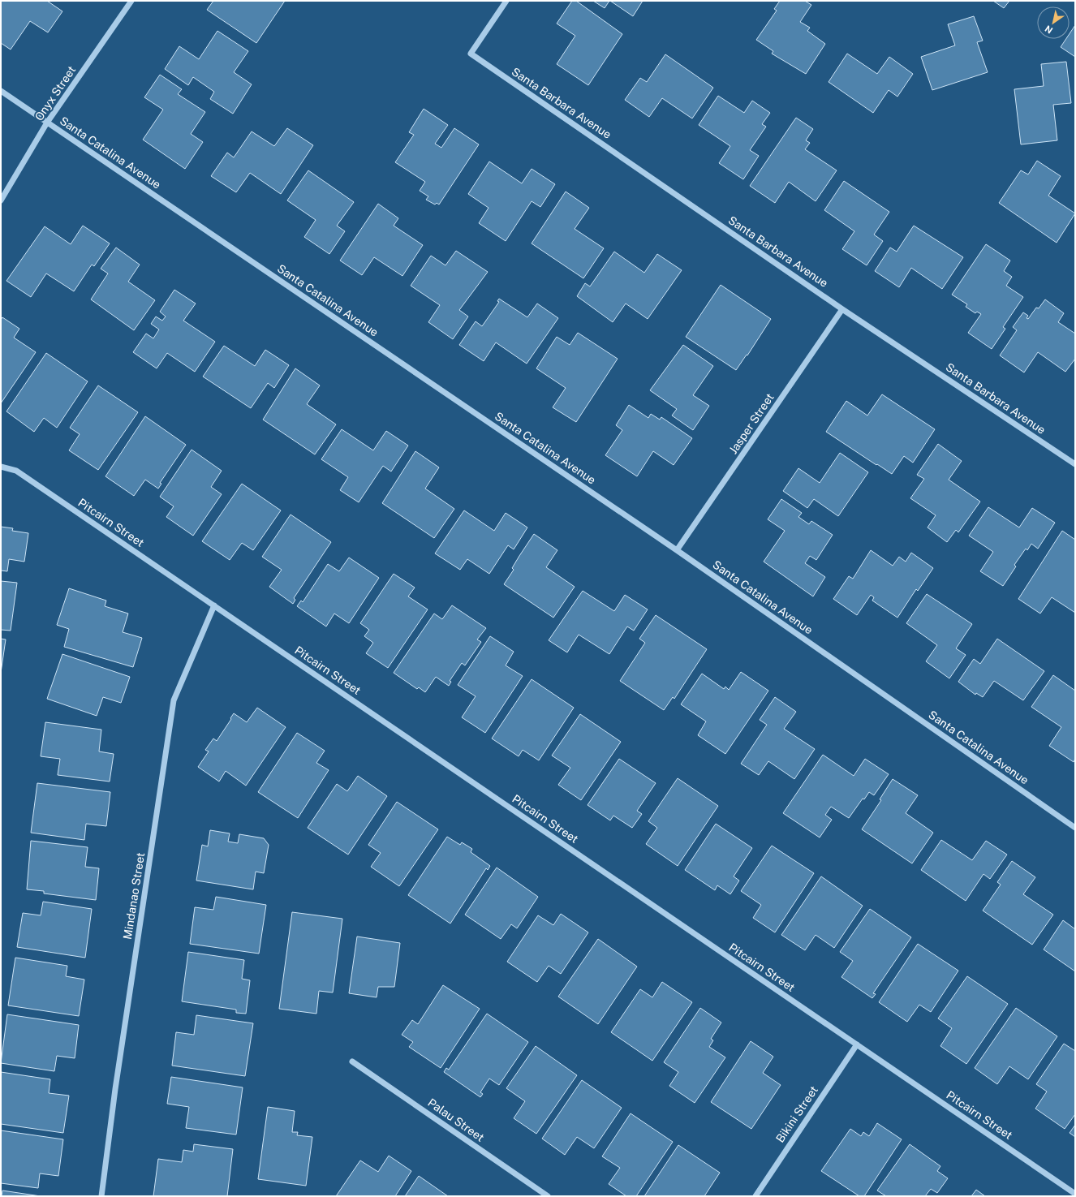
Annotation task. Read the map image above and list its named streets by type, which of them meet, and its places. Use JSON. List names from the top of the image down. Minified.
{"streets":{"street":["Onyx Street","Santa Barbara Avenue","Santa Catalina Avenue","Jasper Street","Pitcairn Street","Mindanao Street","Bikini Street","Palau Street"]},"crossings":[["Onyx Street","Santa Catalina Avenue"],["Santa Barbara Avenue","Jasper Street"],["Santa Catalina Avenue","Jasper Street"],["Pitcairn Street","Mindanao Street"],["Pitcairn Street","Bikini Street"]],"north":"bottom left"}
